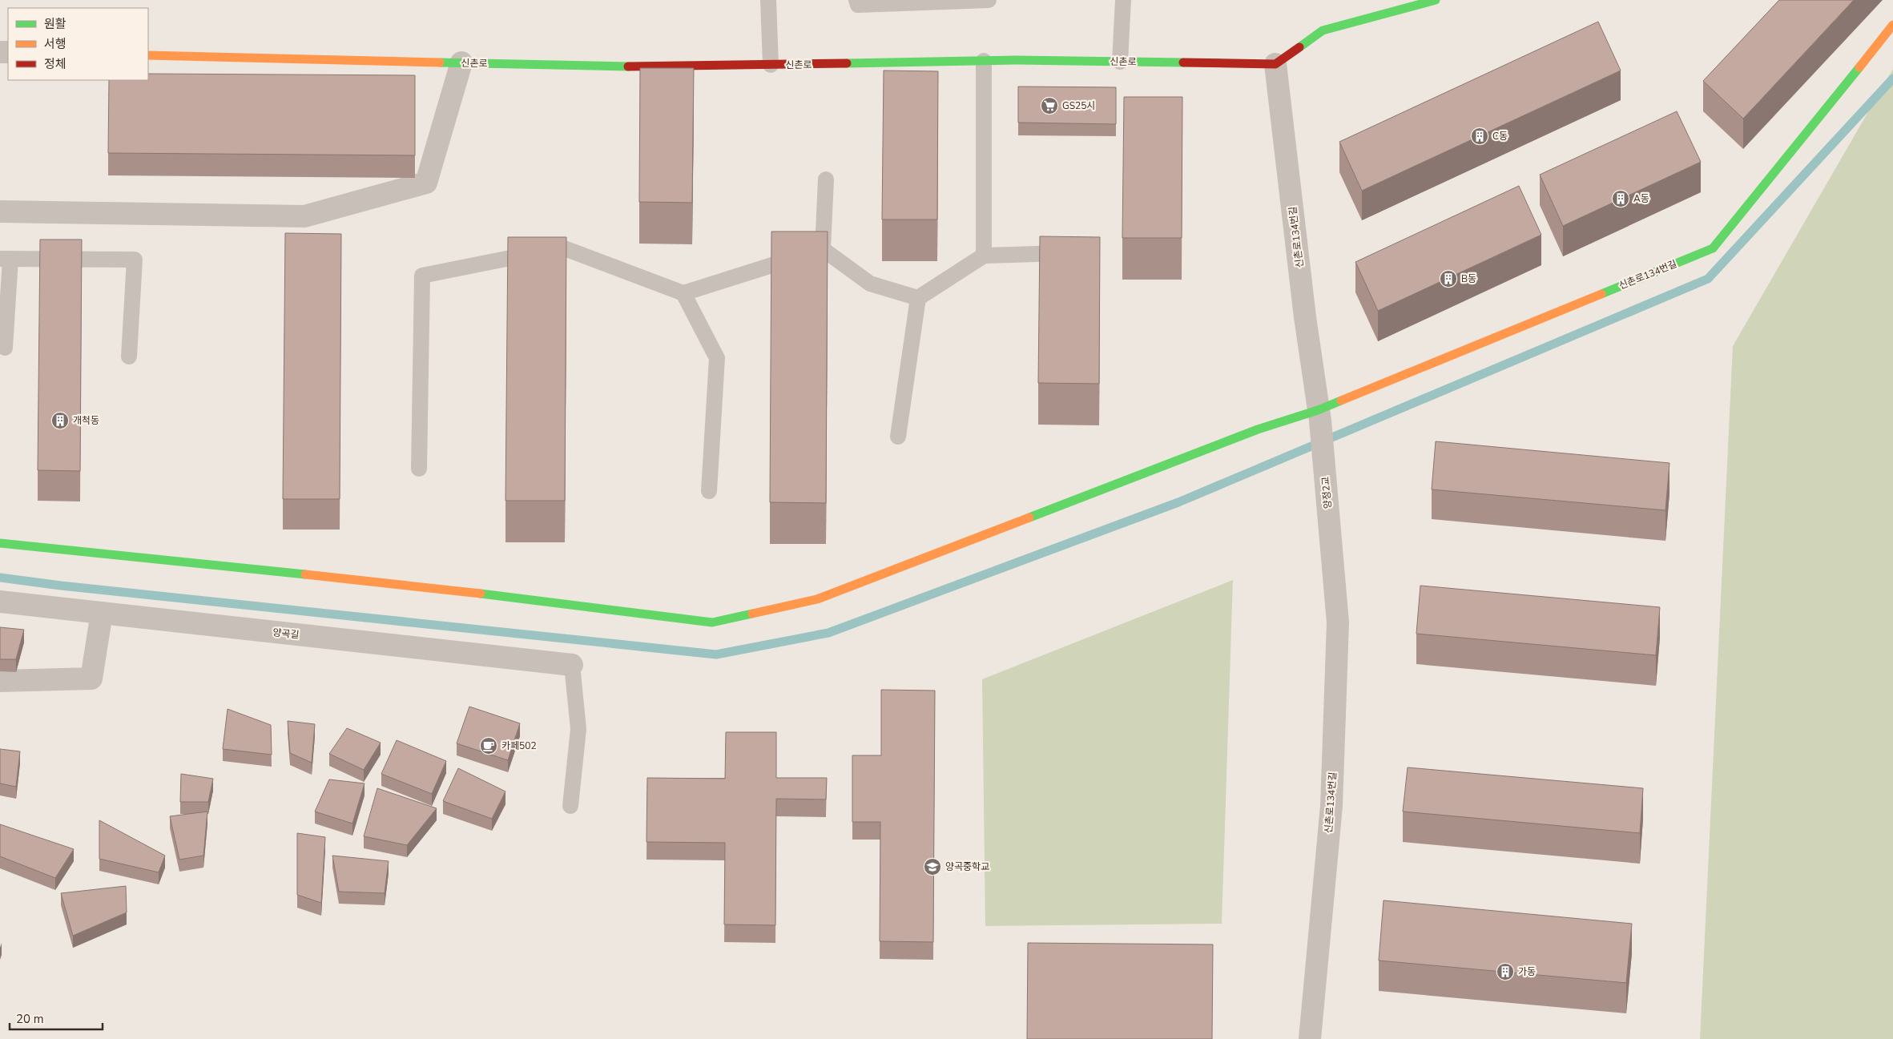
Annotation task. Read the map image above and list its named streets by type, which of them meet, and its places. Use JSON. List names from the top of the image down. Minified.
{"streets":{"street":["신촌로","신촌로134번길","양정2교","양곡길"]},"crossings":[["신촌로","신촌로134번길"],["신촌로134번길","양정2교"]],"places":{"supermarket":["GS25시"],"building":["C동","A동","B동","개척동","가동"],"cafe":["카페502"],"school or university":["양곡중학교"]},"legend":["원활","서행","정체"],"scale_bar":"20 m"}
